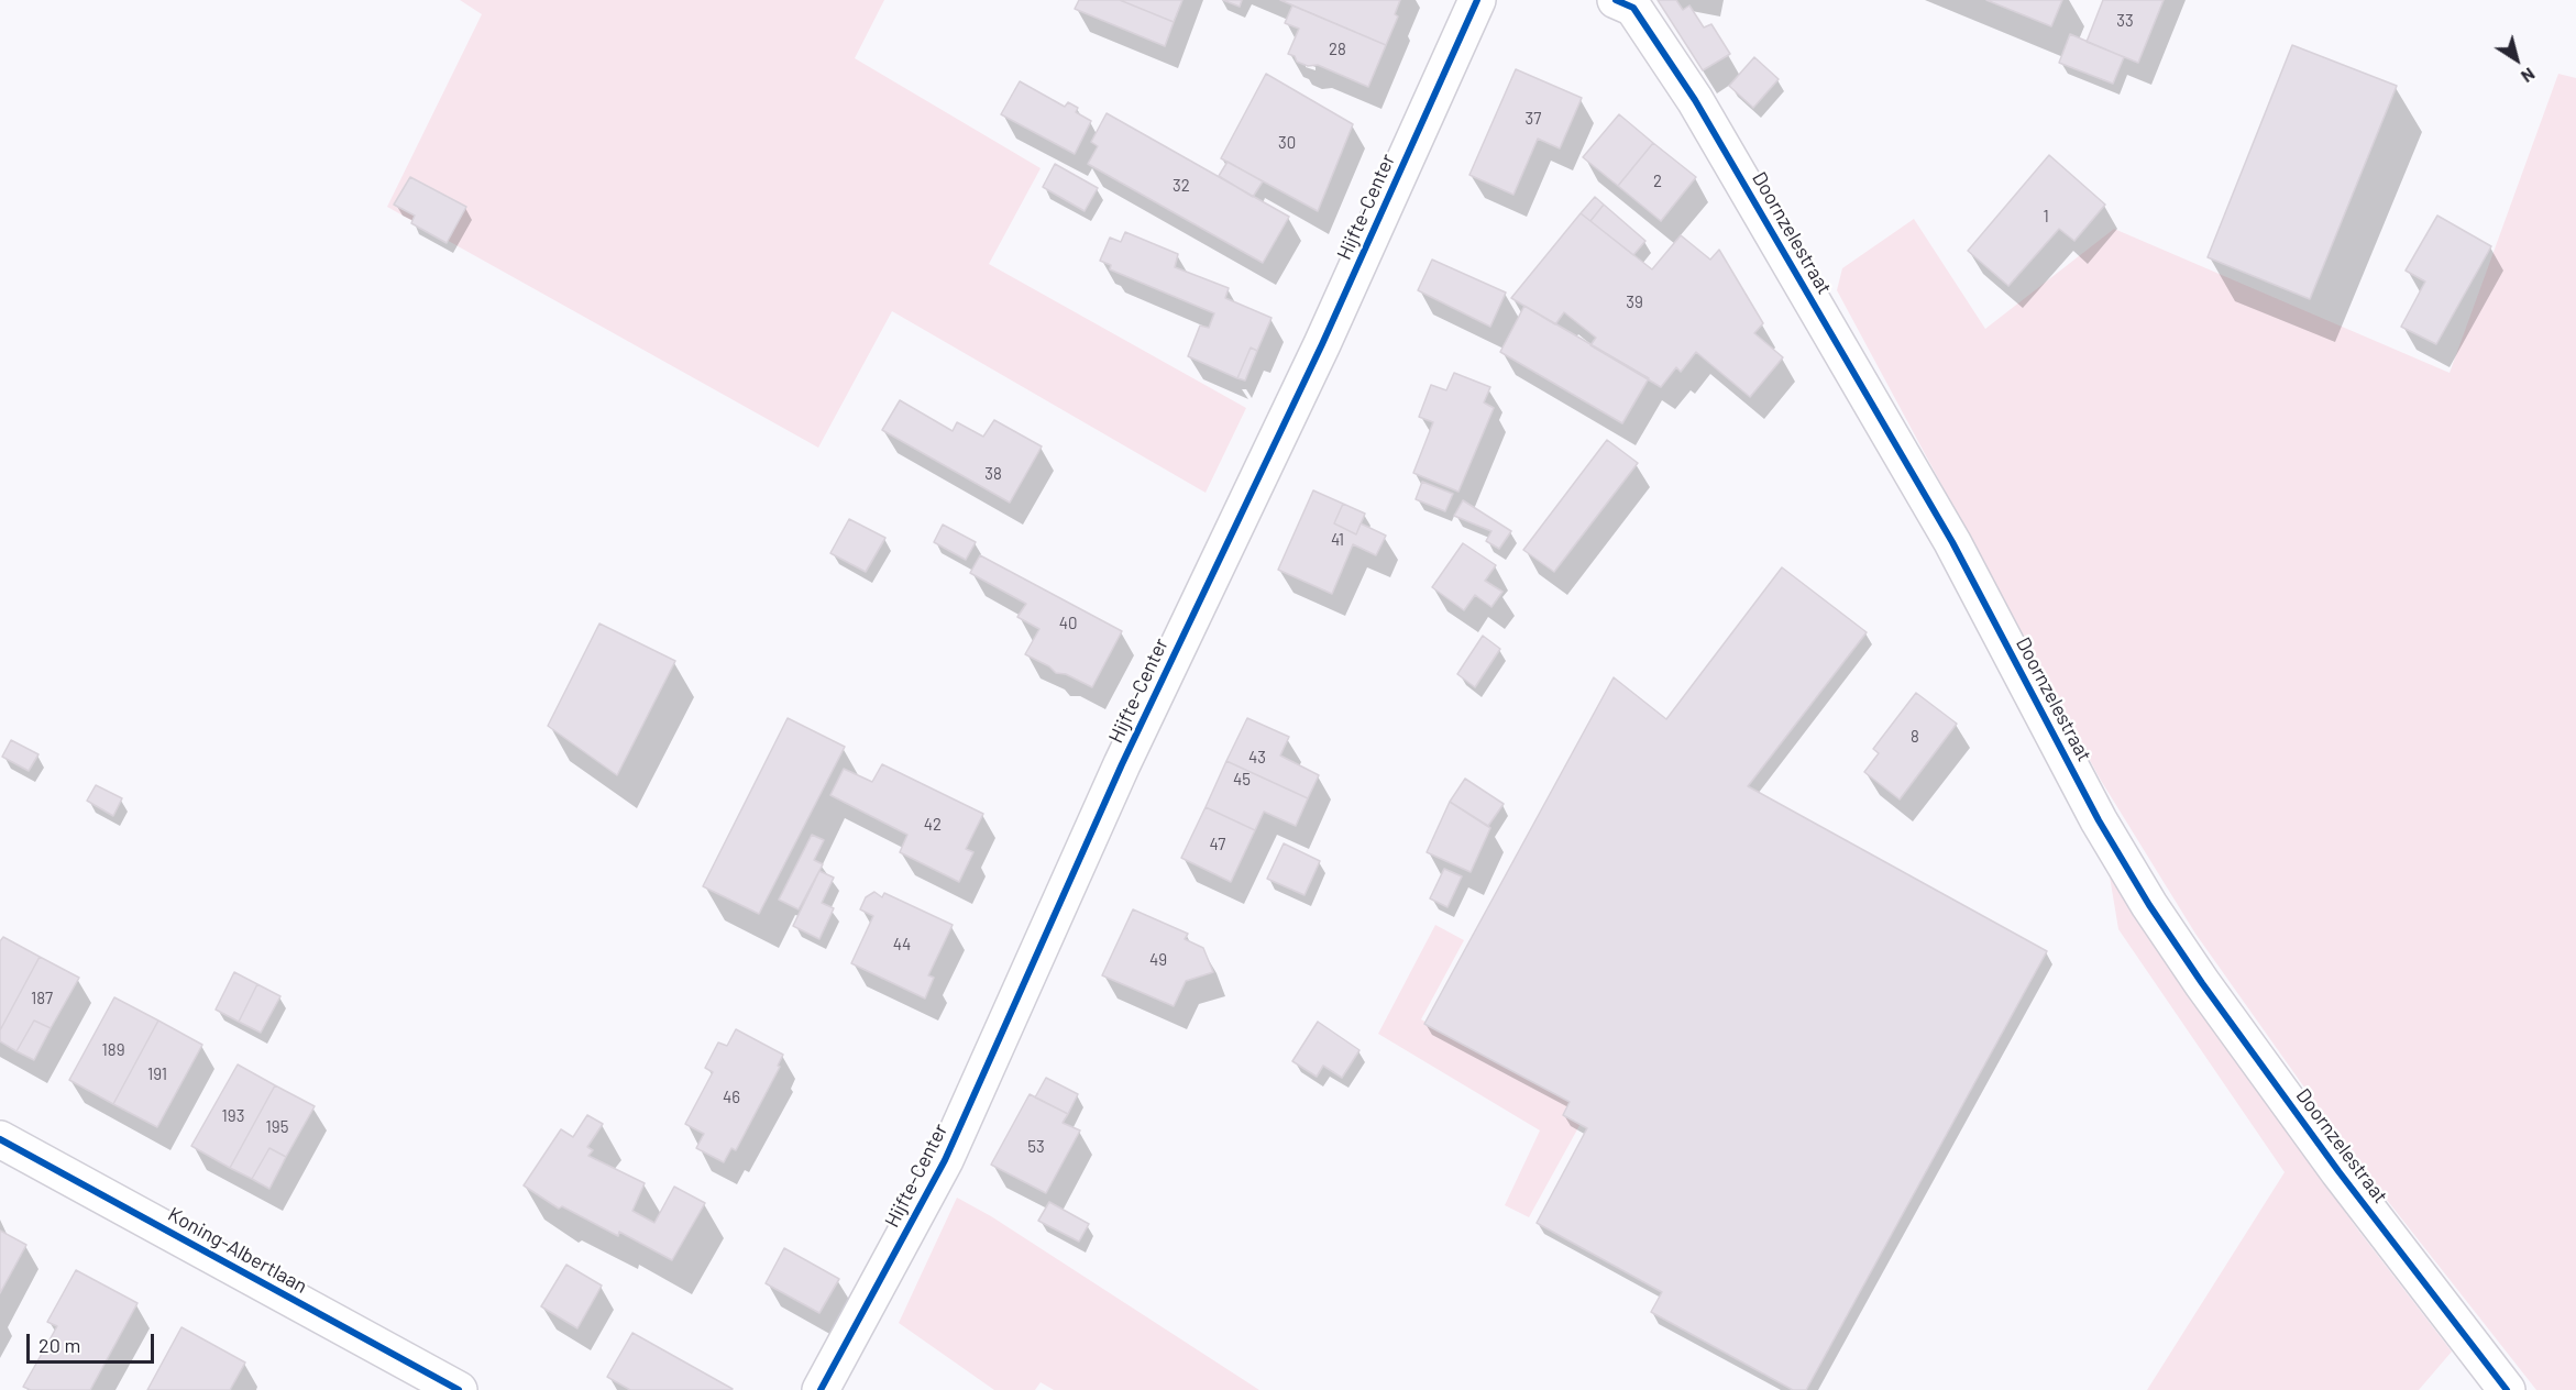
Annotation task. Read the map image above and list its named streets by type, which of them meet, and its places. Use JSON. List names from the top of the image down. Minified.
{"streets":{"street":["Hijfte-Center","Doornzelestraat","Koning-Albertlaan"]},"house_numbers":["33","28","37","30","2","32","1","39","38","41","40","8","43","45","42","47","44","49","187","189","191","46","193","195","53"],"scale_bar":"20 m","north":"bottom right"}
